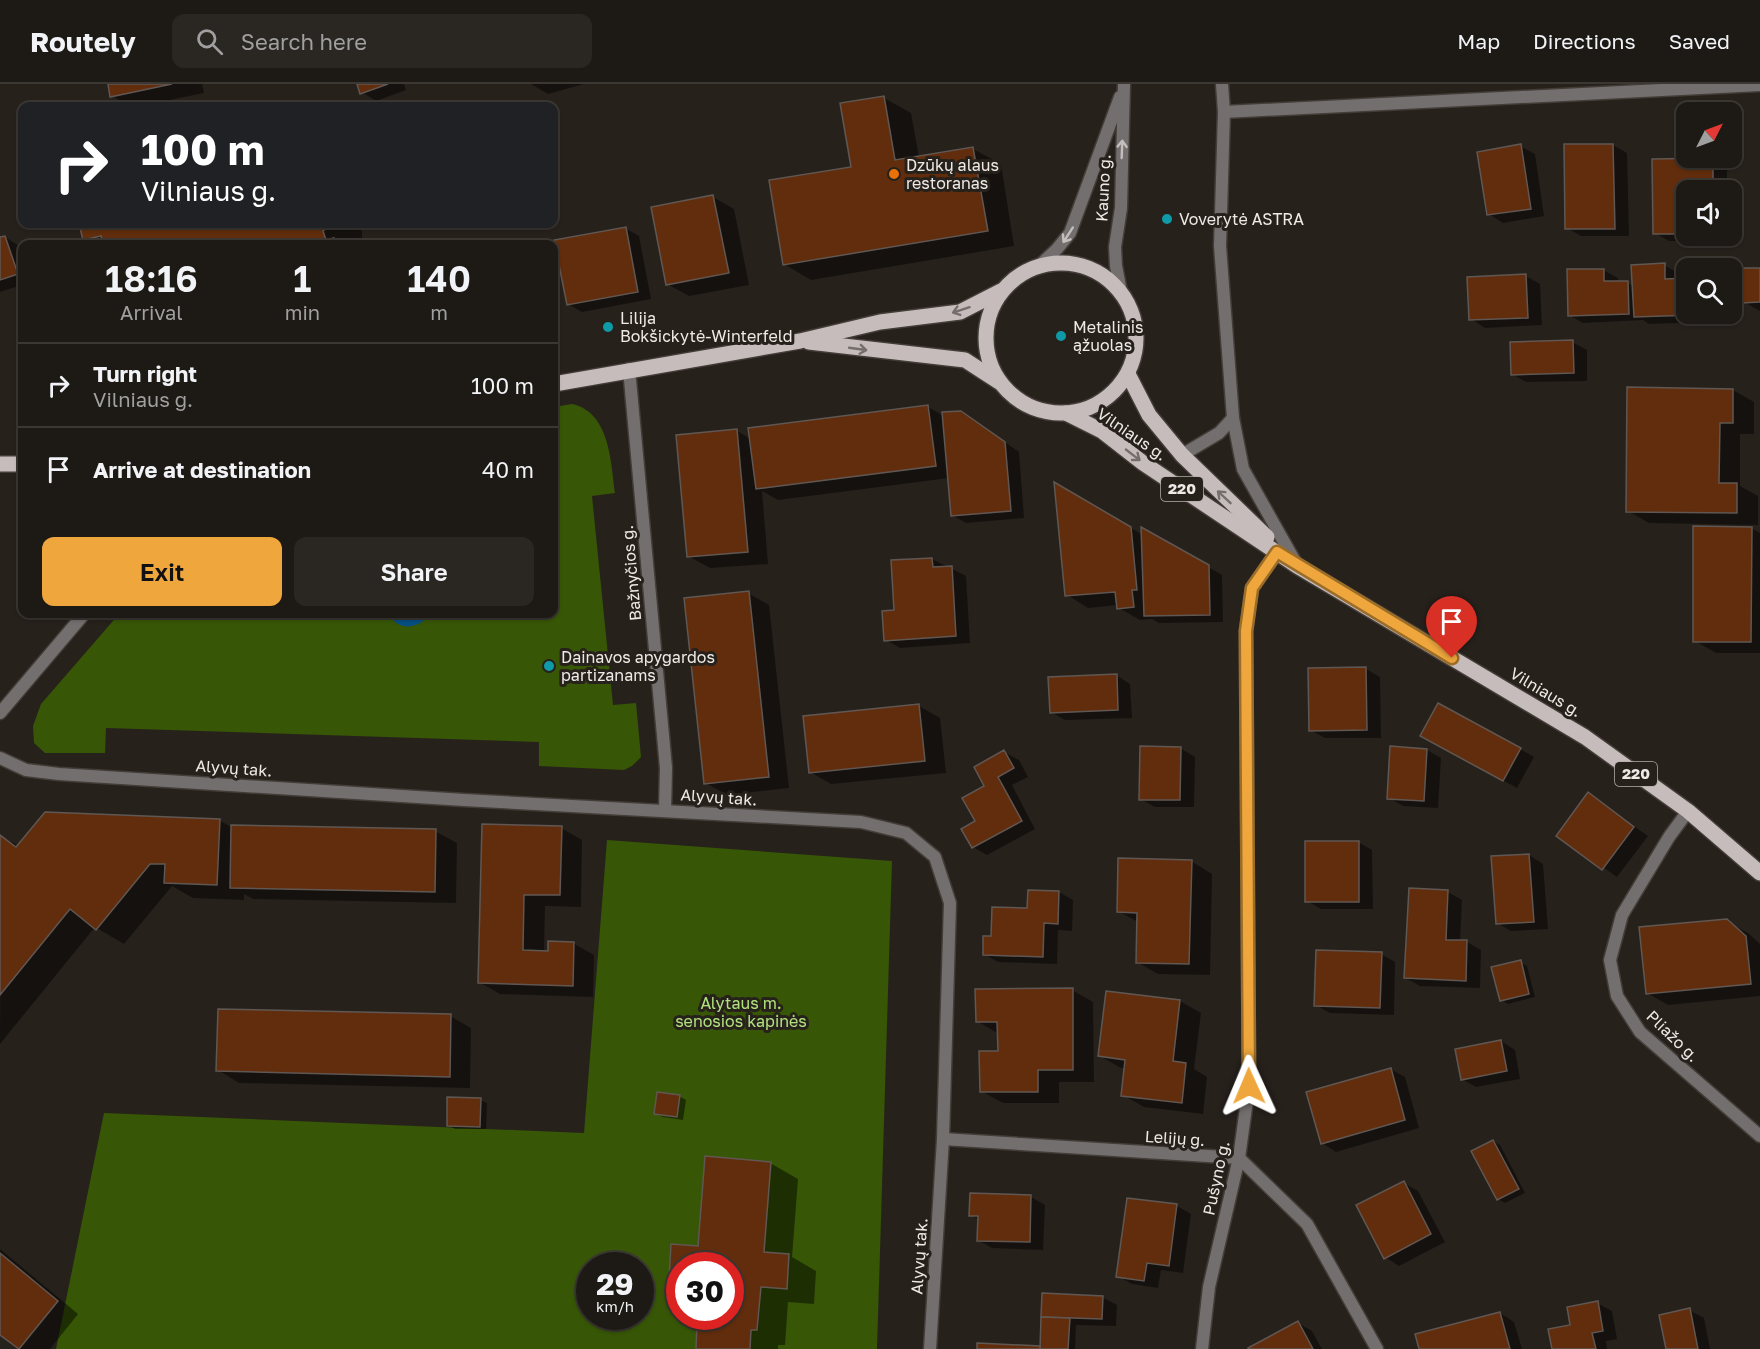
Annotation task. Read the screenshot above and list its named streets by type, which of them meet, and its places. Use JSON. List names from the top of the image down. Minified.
{"streets":{"main road":["Vilniaus g.","220"],"street":["Kauno g.","Bažnyčios g.","Alyvų tak.","Pliažo g.","Lelijų g.","Pušyno g."]},"crossings":[["Kauno g.","Vilniaus g."],["Vilniaus g.","Pliažo g."],["Vilniaus g.","Pušyno g."],["Bažnyčios g.","Alyvų tak."],["Alyvų tak.","Lelijų g."],["Lelijų g.","Pušyno g."]],"parks":["Alytaus m. senosios kapinės"],"places":["Dzūkų alaus restoranas","Voverytė ASTRA","Lilija Bokšickytė-Winterfeld","Metalinis ąžuolas","Dainavos apygardos partizanams"],"north":"top right","page":{"header":"Routely","search":"Search here","nav":["Map","Directions","Saved"],"turn":["100 m","Vilniaus g."],"eta":["18:16","Arrival","1","min","140","m"],"list":[{"name":"Turn right","note":"Vilniaus g.","value":"100 m"},{"name":"Arrive at destination","value":"40 m"}],"buttons":["Exit","Share"],"speed":"29 km/h","limit":"30"}}
